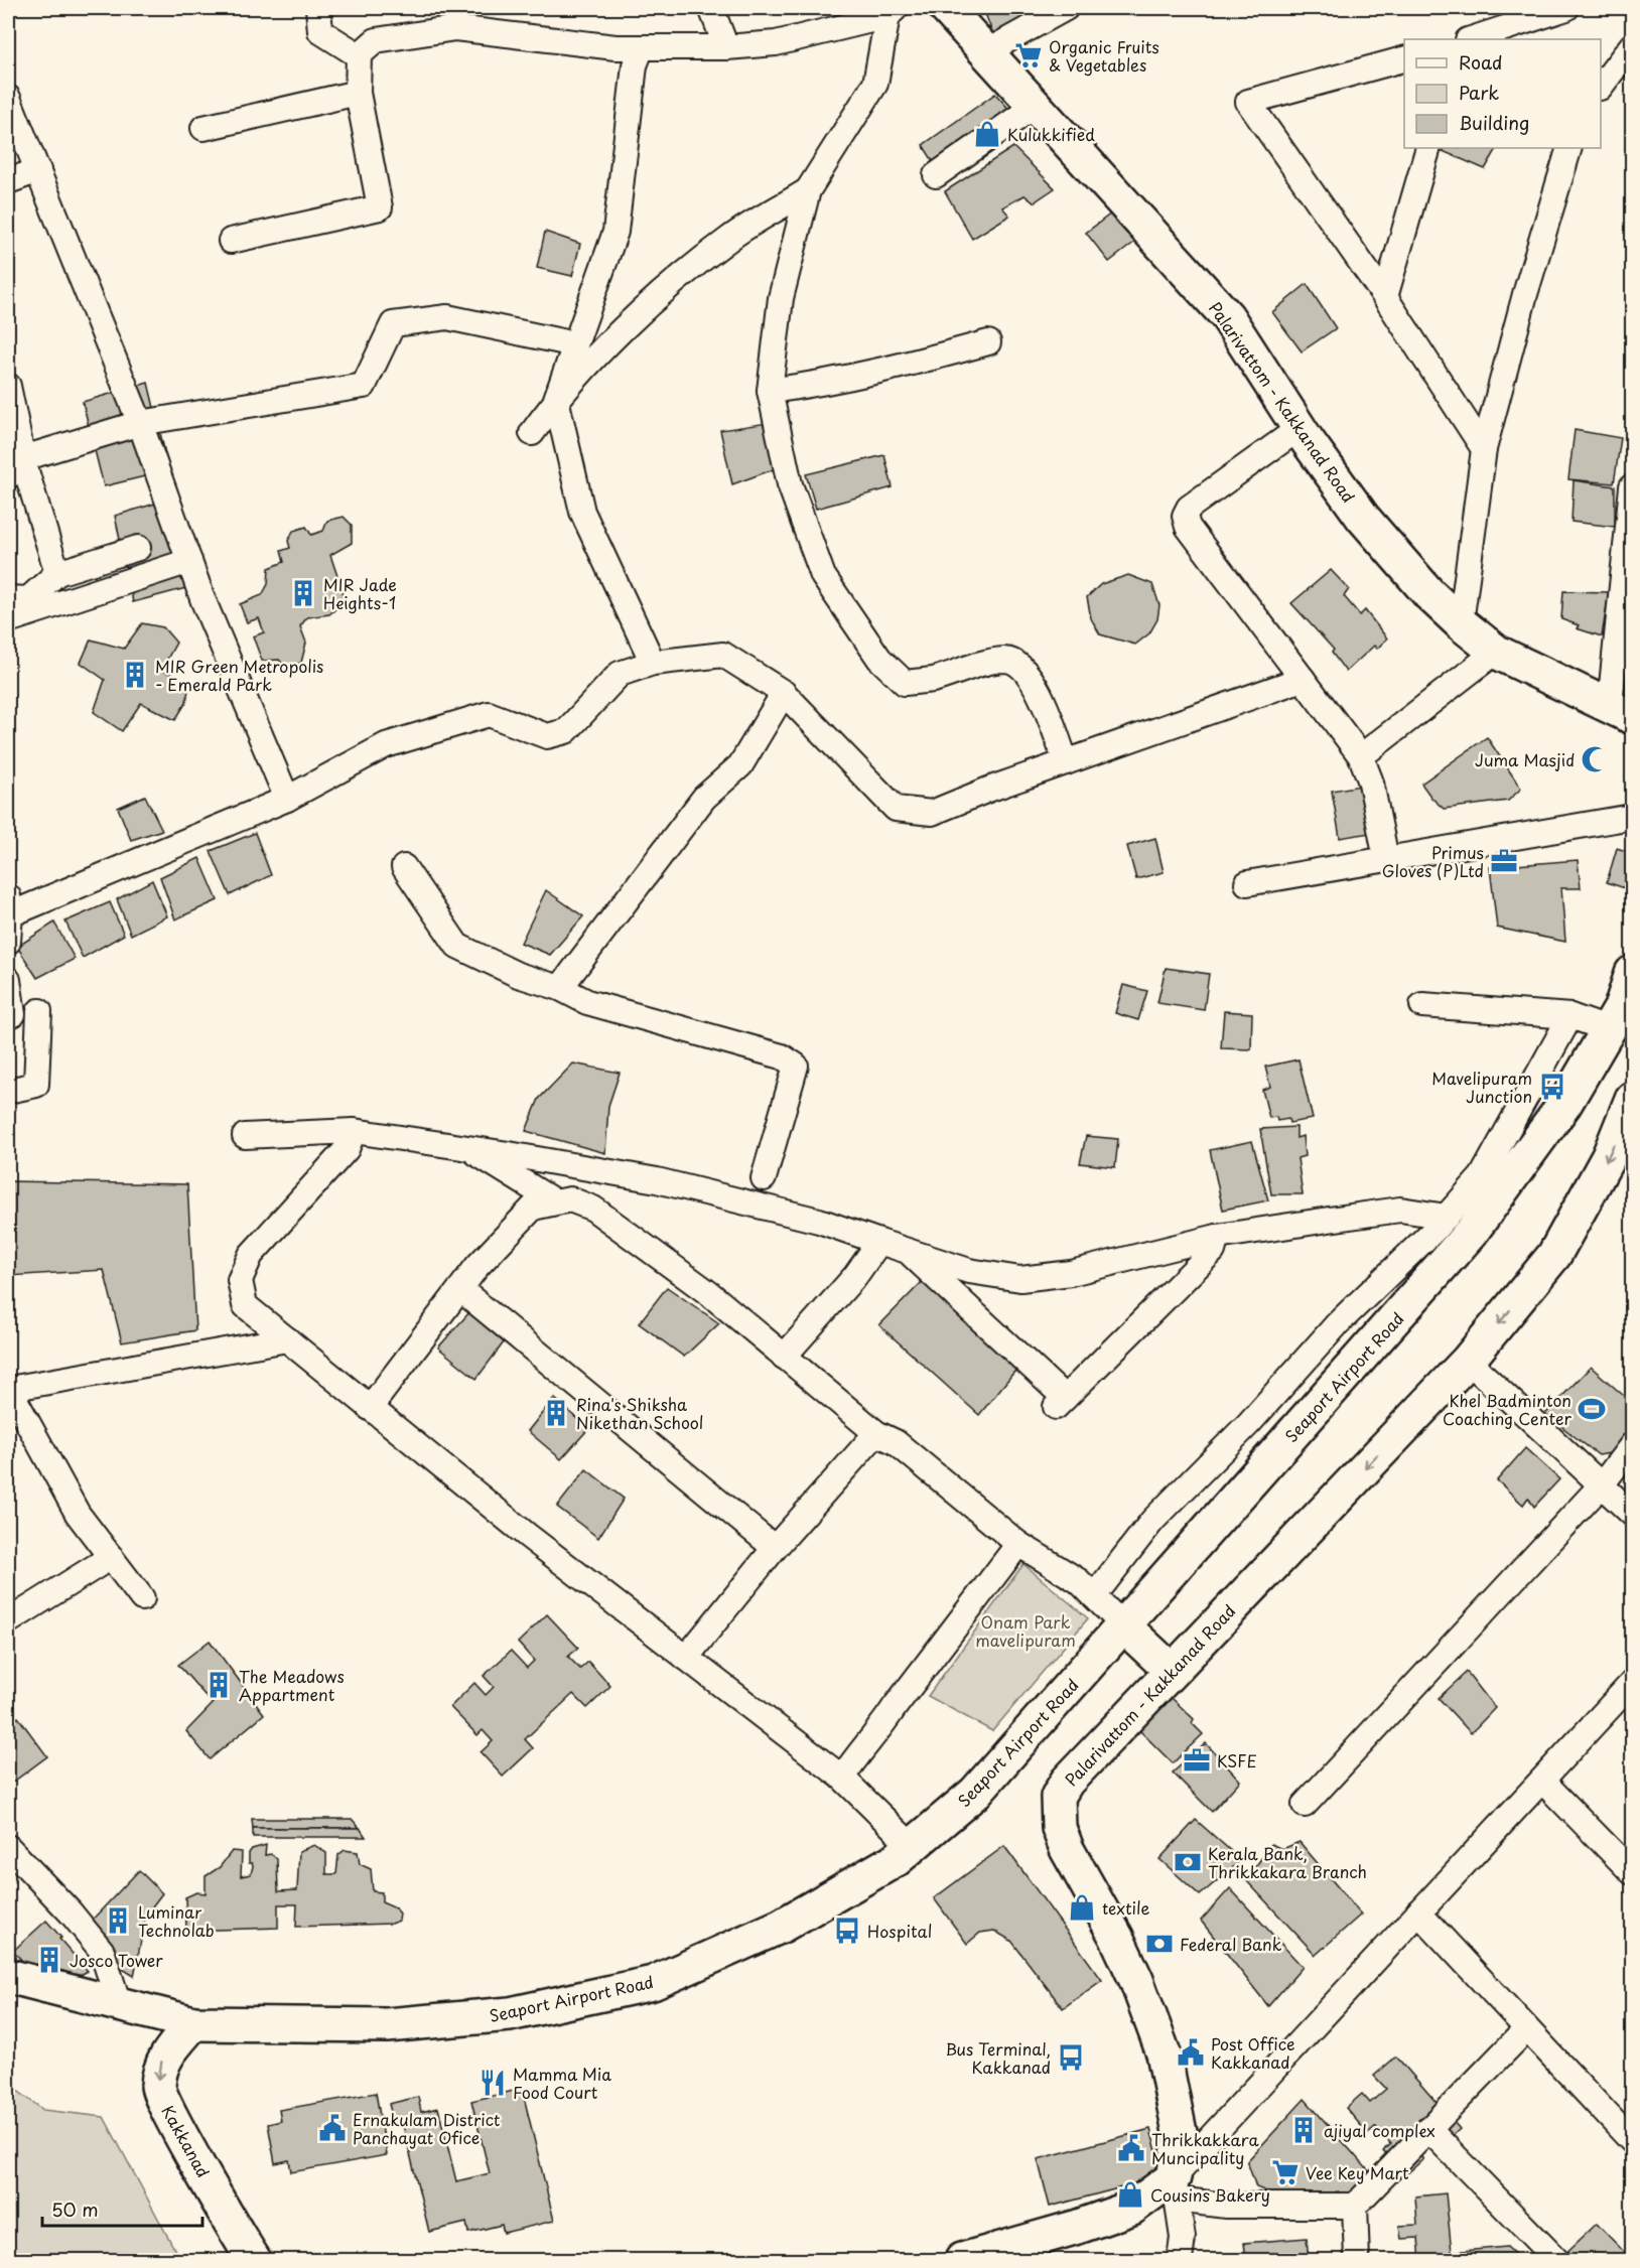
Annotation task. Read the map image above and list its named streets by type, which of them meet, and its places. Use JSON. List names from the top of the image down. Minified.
{"streets":{"main road":["Palarivattom - Kakkanad Road","Seaport Airport Road","Kakkanad"]},"crossings":[["Seaport Airport Road","Kakkanad"]],"one_way":["Kakkanad"],"parks":["Onam Park mavelipuram"],"places":{"supermarket":["Organic Fruits & Vegetables","Vee Key Mart"],"shop":["Kulukkified","textile","Cousins Bakery"],"building":["MIR Jade Heights-1","MIR Green Metropolis - Emerald Park","Rina's Shiksha Nikethan School","The Meadows Appartment","Luminar Technolab","Josco Tower","ajiyal complex"],"mosque":["Juma Masjid"],"office":["Primus Gloves (P)Ltd","KSFE"],"bus stop":["Mavelipuram Junction","Hospital","Bus Terminal, Kakkanad"],"sports":["Khel Badminton Coaching Center"],"bank":["Kerala Bank, Thrikkakara Branch","Federal Bank"],"public building":["Post Office Kakkanad","Ernakulam District Panchayat Ofice","Thrikkakkara Muncipality"],"restaurant":["Mamma Mia Food Court"]},"legend":["Road","Park","Building"],"scale_bar":"50 m"}
